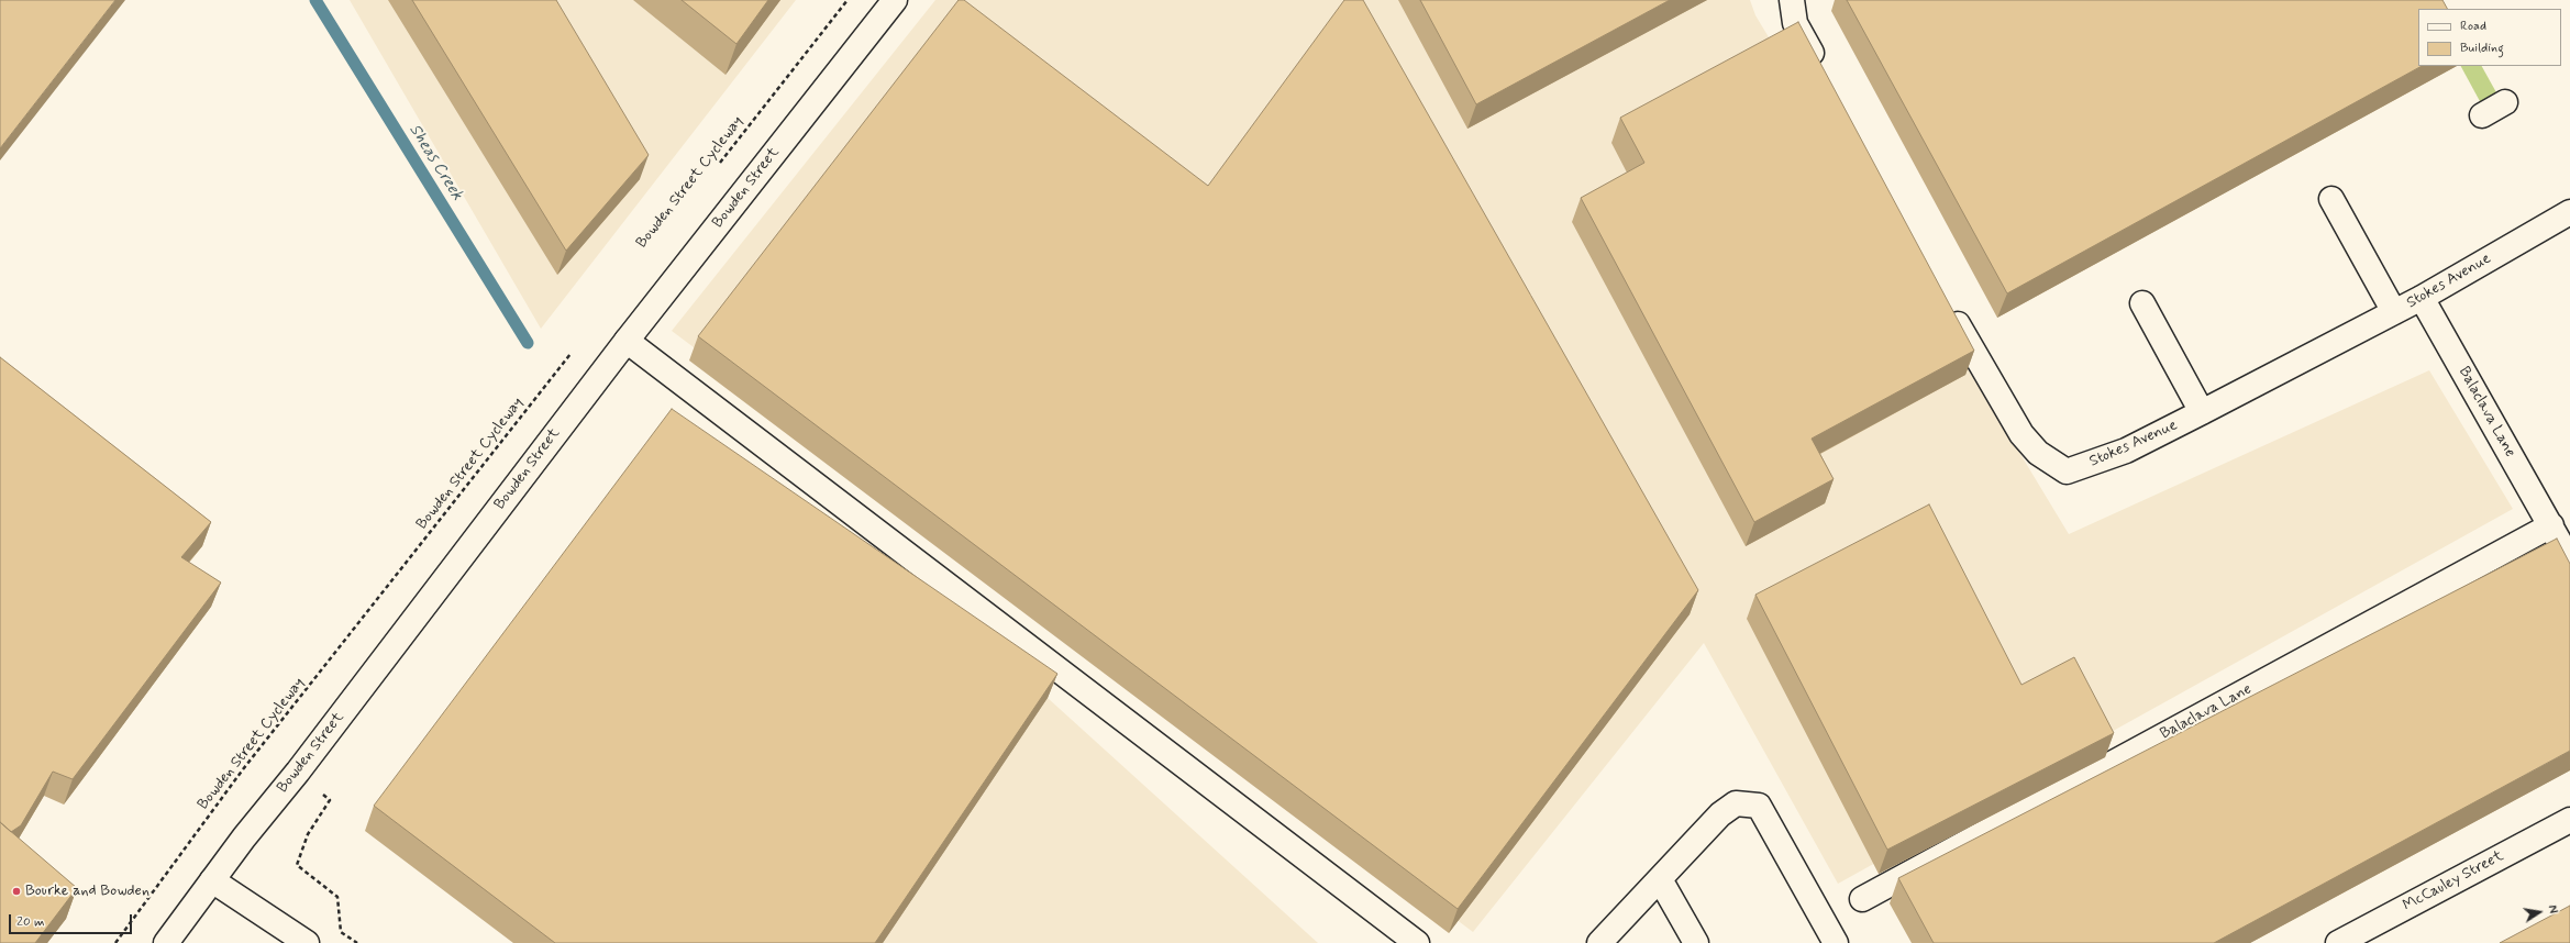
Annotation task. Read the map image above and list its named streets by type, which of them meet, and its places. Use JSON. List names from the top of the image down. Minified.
{"streets":{"street":["Bowden Street","Stokes Avenue","Balaclava Lane","McCauley Street"],"path":["Bowden Street Cycleway"]},"crossings":[["Stokes Avenue","Balaclava Lane"]],"water":["Sheas Creek"],"places":["Bourke and Bowden"],"legend":["Road","Building"],"scale_bar":"20 m","north":"right"}
